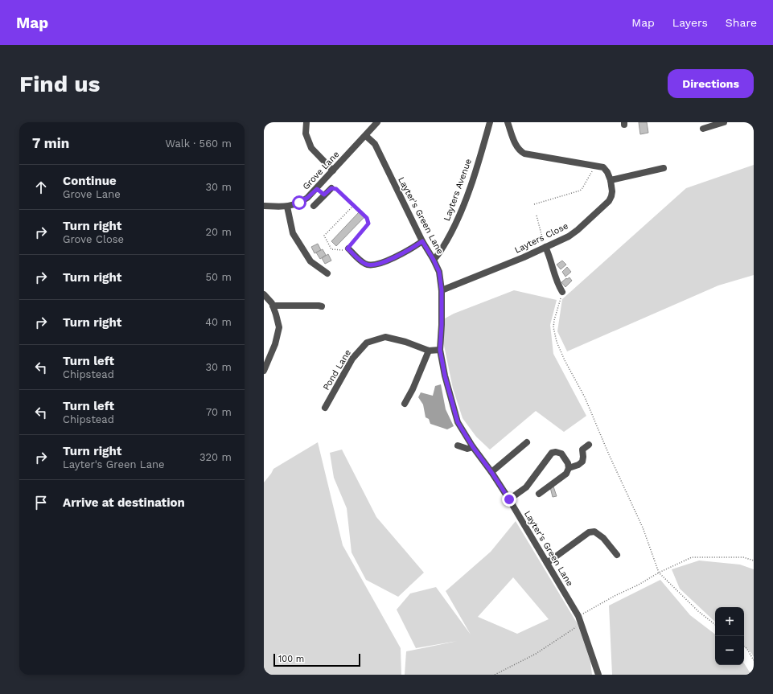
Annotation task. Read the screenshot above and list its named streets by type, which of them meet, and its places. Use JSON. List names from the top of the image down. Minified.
{"streets":{"street":["Grove Lane","Layters Avenue","Layter's Green Lane","Layters Close","Pond Lane"]},"crossings":[["Grove Lane","Layter's Green Lane"],["Layters Avenue","Layter's Green Lane"],["Layter's Green Lane","Layters Close"],["Layter's Green Lane","Pond Lane"]],"scale_bar":"100 m","page":{"header":"Map","nav":["Map","Layers","Share"],"buttons":"Directions","title":"Find us","heading":["7 min","Walk · 560 m"],"list":[["Continue","Grove Lane","30 m"],["Turn right","Grove Close","20 m"],["Turn right","50 m"],["Turn right","40 m"],["Turn left","Chipstead","30 m"],["Turn left","Chipstead","70 m"],["Turn right","Layter's Green Lane","320 m"],"Arrive at destination"],"map_buttons":["+","−"],"scale":"100 m"}}
